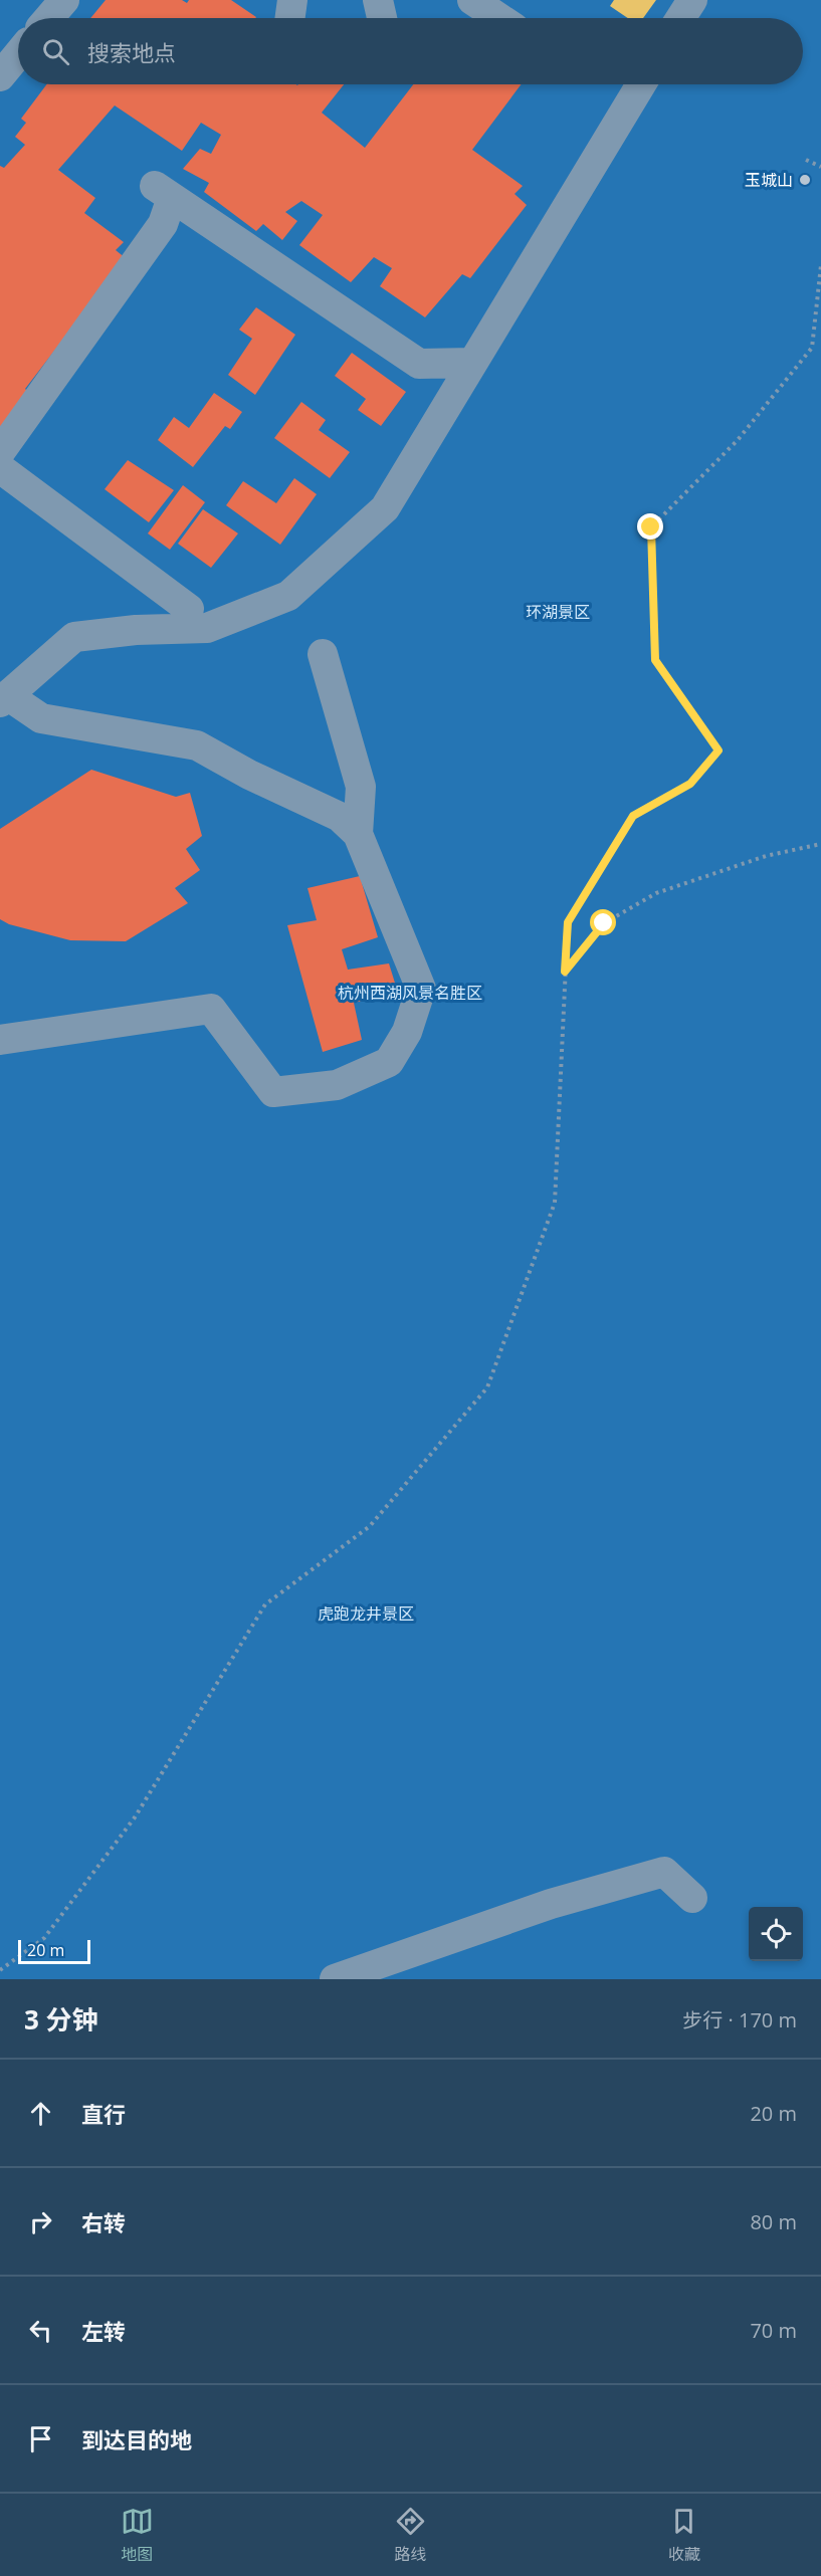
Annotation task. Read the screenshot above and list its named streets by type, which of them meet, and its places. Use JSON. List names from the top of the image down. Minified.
{"parks":["环湖景区","杭州西湖风景名胜区","虎跑龙井景区"],"places":["玉城山"],"scale_bar":"20 m","page":{"search":"搜索地点","scale":"20 m","heading":["3 分钟","步行 · 170 m"],"list":[["直行","20 m"],["右转","80 m"],["左转","70 m"],"到达目的地"],"nav":["地图","路线","收藏"]}}
